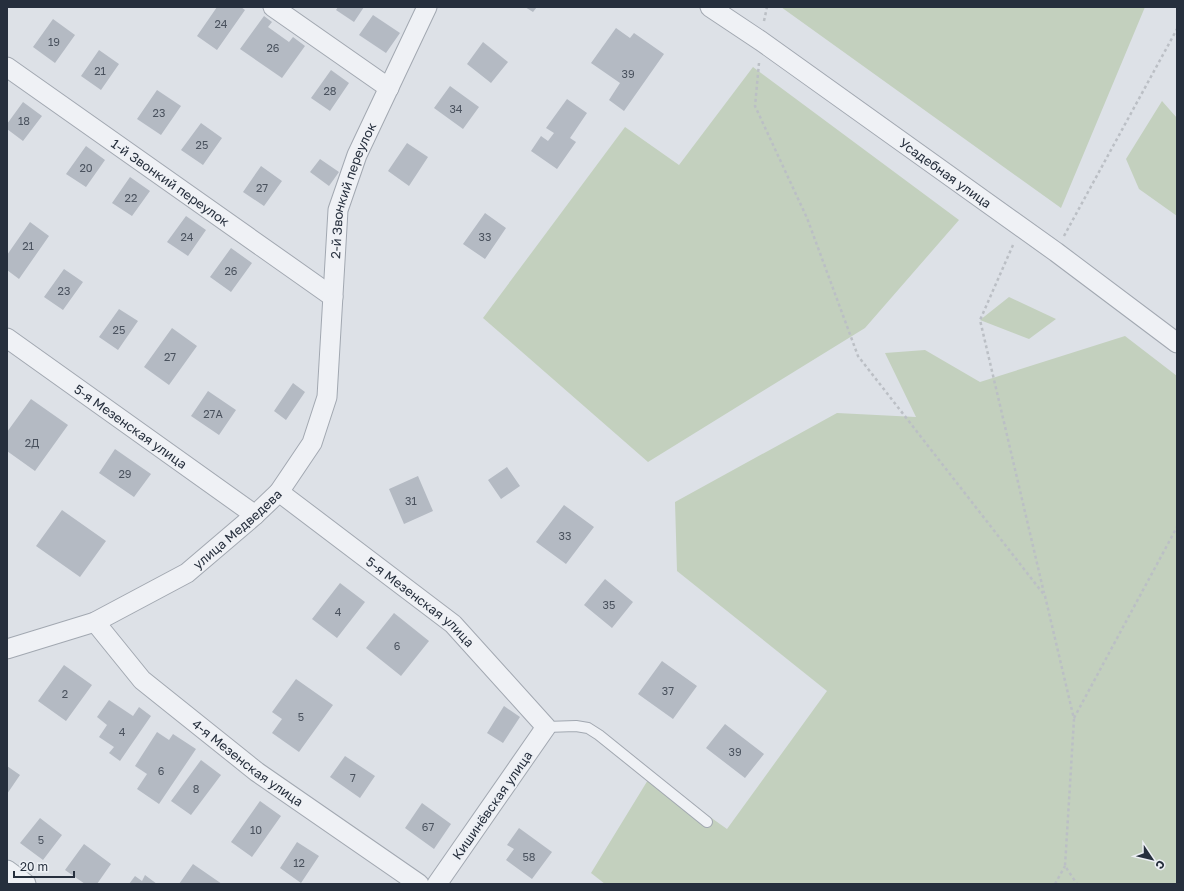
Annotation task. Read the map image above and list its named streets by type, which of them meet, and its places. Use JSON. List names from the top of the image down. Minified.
{"streets":{"street":["Усадебная улица","1-й Звонкий переулок","2-й Звонкий переулок","5-я Мезенская улица","улица Медведева","4-я Мезенская улица","Кишинёвская улица"]},"crossings":[["1-й Звонкий переулок","2-й Звонкий переулок"],["1-й Звонкий переулок","улица Медведева"],["2-й Звонкий переулок","улица Медведева"],["5-я Мезенская улица","улица Медведева"],["5-я Мезенская улица","Кишинёвская улица"],["улица Медведева","4-я Мезенская улица"]],"house_numbers":["24","19","26","21","39","28","34","23","18","25","20","27","22","24","33","21","26","23","25","27","27А","2Д","29","31","33","35","4","6","37","2","5","4","39","6","7","8","67","10","5","58","12"],"scale_bar":"20 m","north":"bottom right"}
